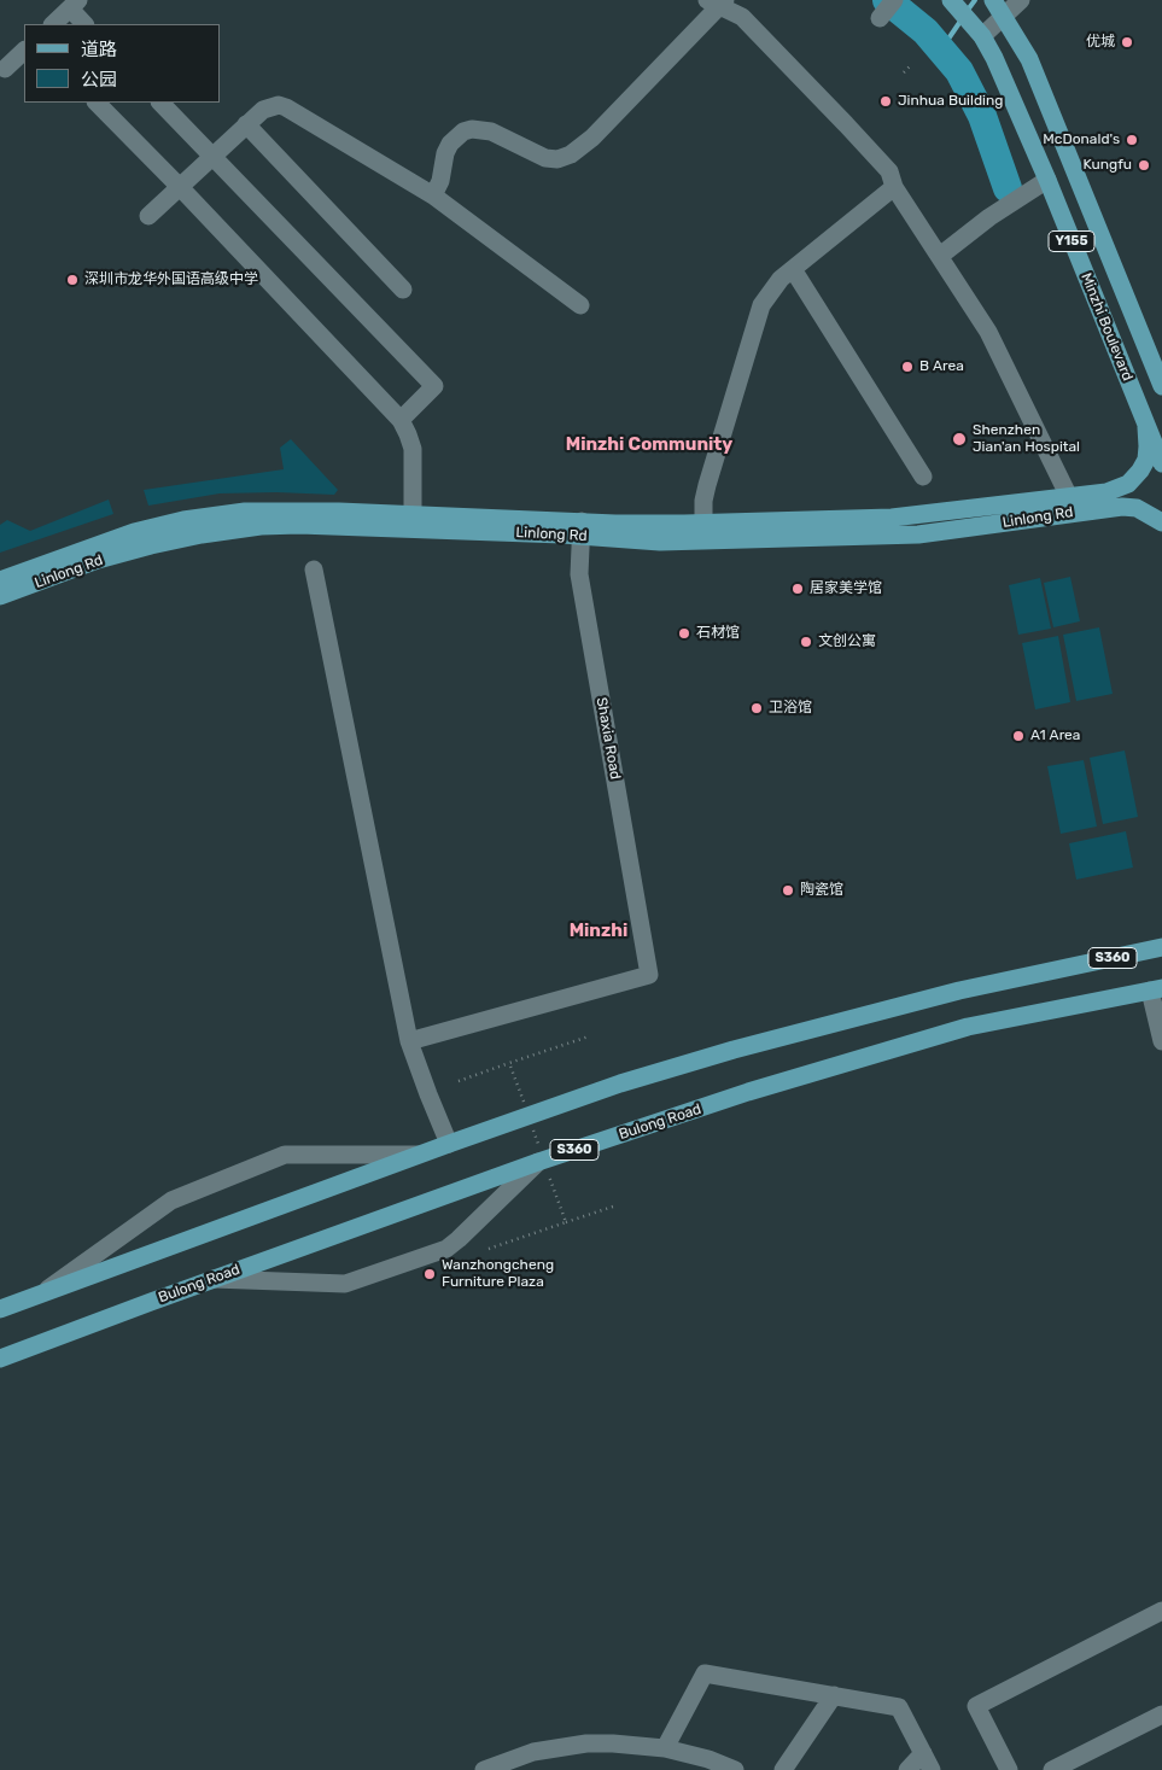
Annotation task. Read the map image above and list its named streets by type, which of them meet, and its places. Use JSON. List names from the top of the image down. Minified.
{"streets":{"main road":["Y155","Minzhi Boulevard","Linlong Rd","S360","Bulong Road"],"street":["Shaxia Road"]},"crossings":[["Linlong Rd","Shaxia Road"]],"districts":["Minzhi Community","Minzhi"],"places":["优城","Jinhua Building","McDonald's","Kungfu","深圳市龙华外国语高级中学","B Area","Shenzhen Jian'an Hospital","居家美学馆","石材馆","文创公寓","卫浴馆","A1 Area","陶瓷馆","Wanzhongcheng Furniture Plaza"],"legend":["道路","公园"]}
